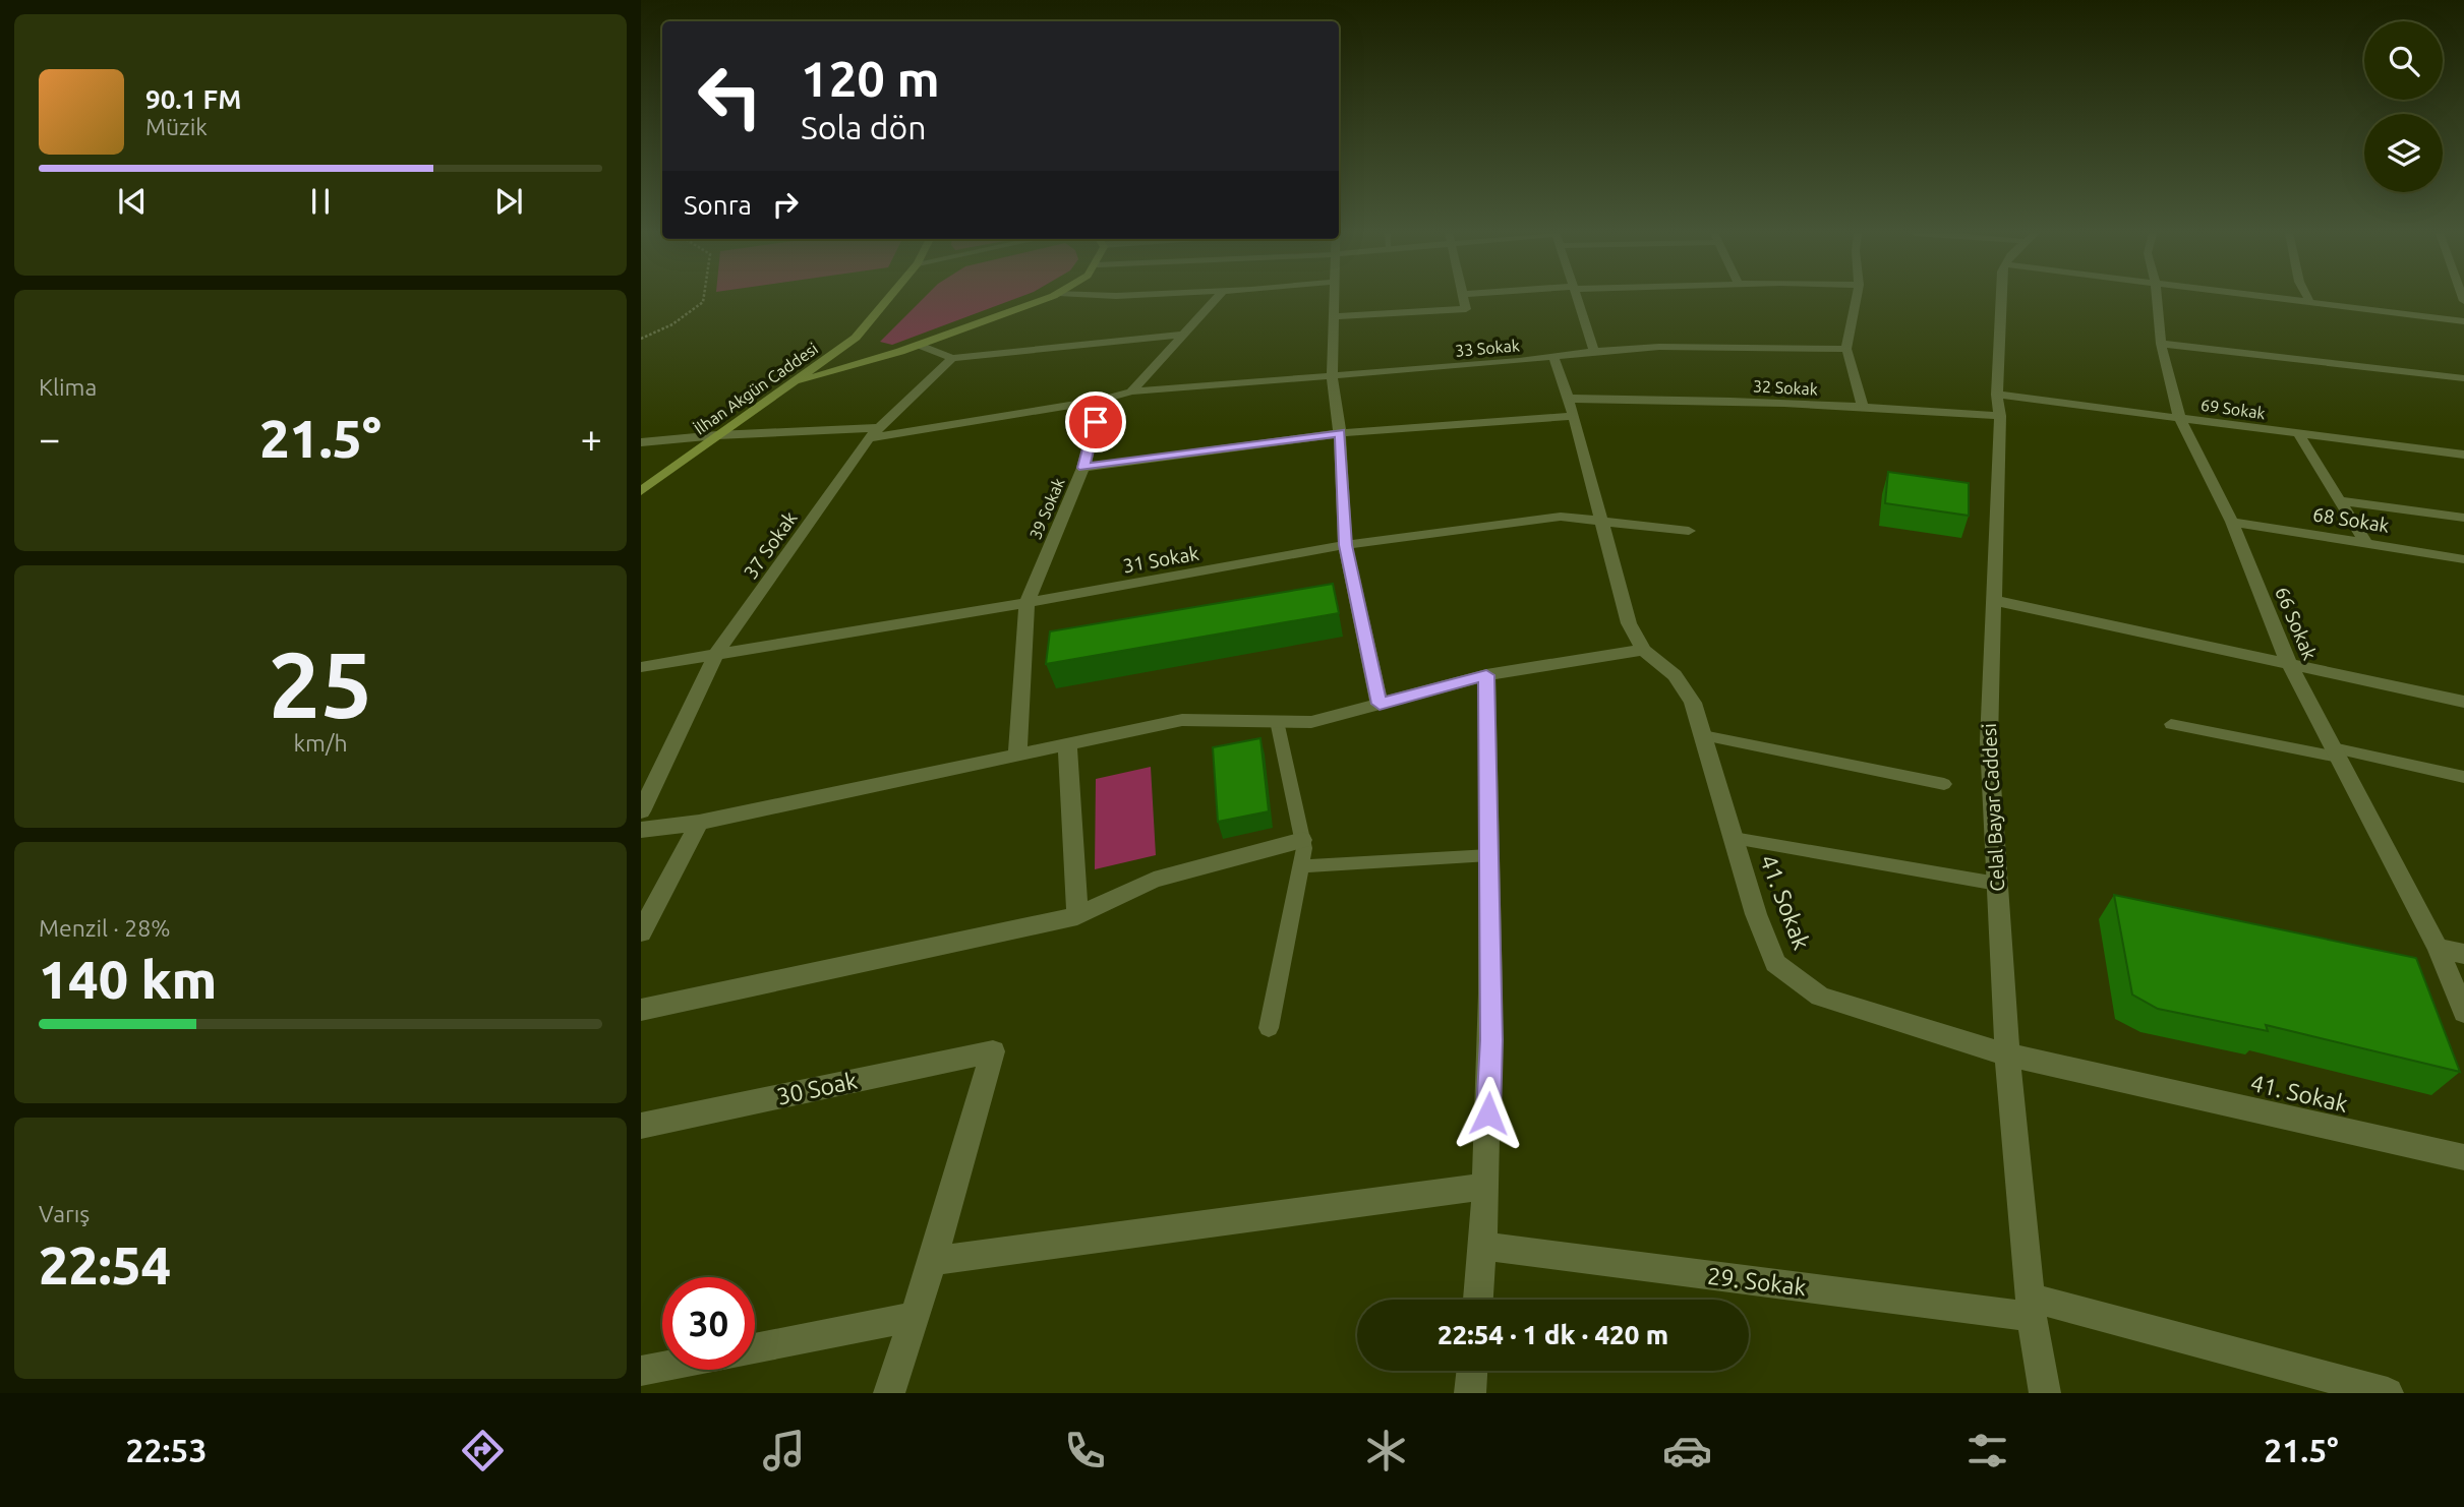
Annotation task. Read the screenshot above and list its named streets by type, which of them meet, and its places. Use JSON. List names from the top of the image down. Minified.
{"streets":{"main road":["İlhan Akgün Caddesi"],"street":["33 Sokak","32 Sokak","69 Sokak","39 Sokak","68 Sokak","37 Sokak","31 Sokak","66 Sokak","Celal Bayar Caddesi","41. Sokak","30 Soak","29. Sokak"]},"crossings":[["33 Sokak","41. Sokak"],["32 Sokak","39 Sokak"],["32 Sokak","Celal Bayar Caddesi"],["32 Sokak","41. Sokak"],["69 Sokak","66 Sokak"],["69 Sokak","Celal Bayar Caddesi"],["39 Sokak","31 Sokak"],["68 Sokak","66 Sokak"],["37 Sokak","31 Sokak"],["31 Sokak","41. Sokak"],["Celal Bayar Caddesi","41. Sokak"],["Celal Bayar Caddesi","29. Sokak"]],"page":{"turn":["120 m","Sola dön"],"song":["90.1 FM","Müzik"],"then":"Sonra","tile":["Klima",["25","km/h"],["Menzil · 28%","140 km"],["Varış","22:54"]],"heat":["−","21.5°","+"],"limit":"30","trip":"22:54 · 1 dk · 420 m","tabs":["22:53","21.5°"]}}
